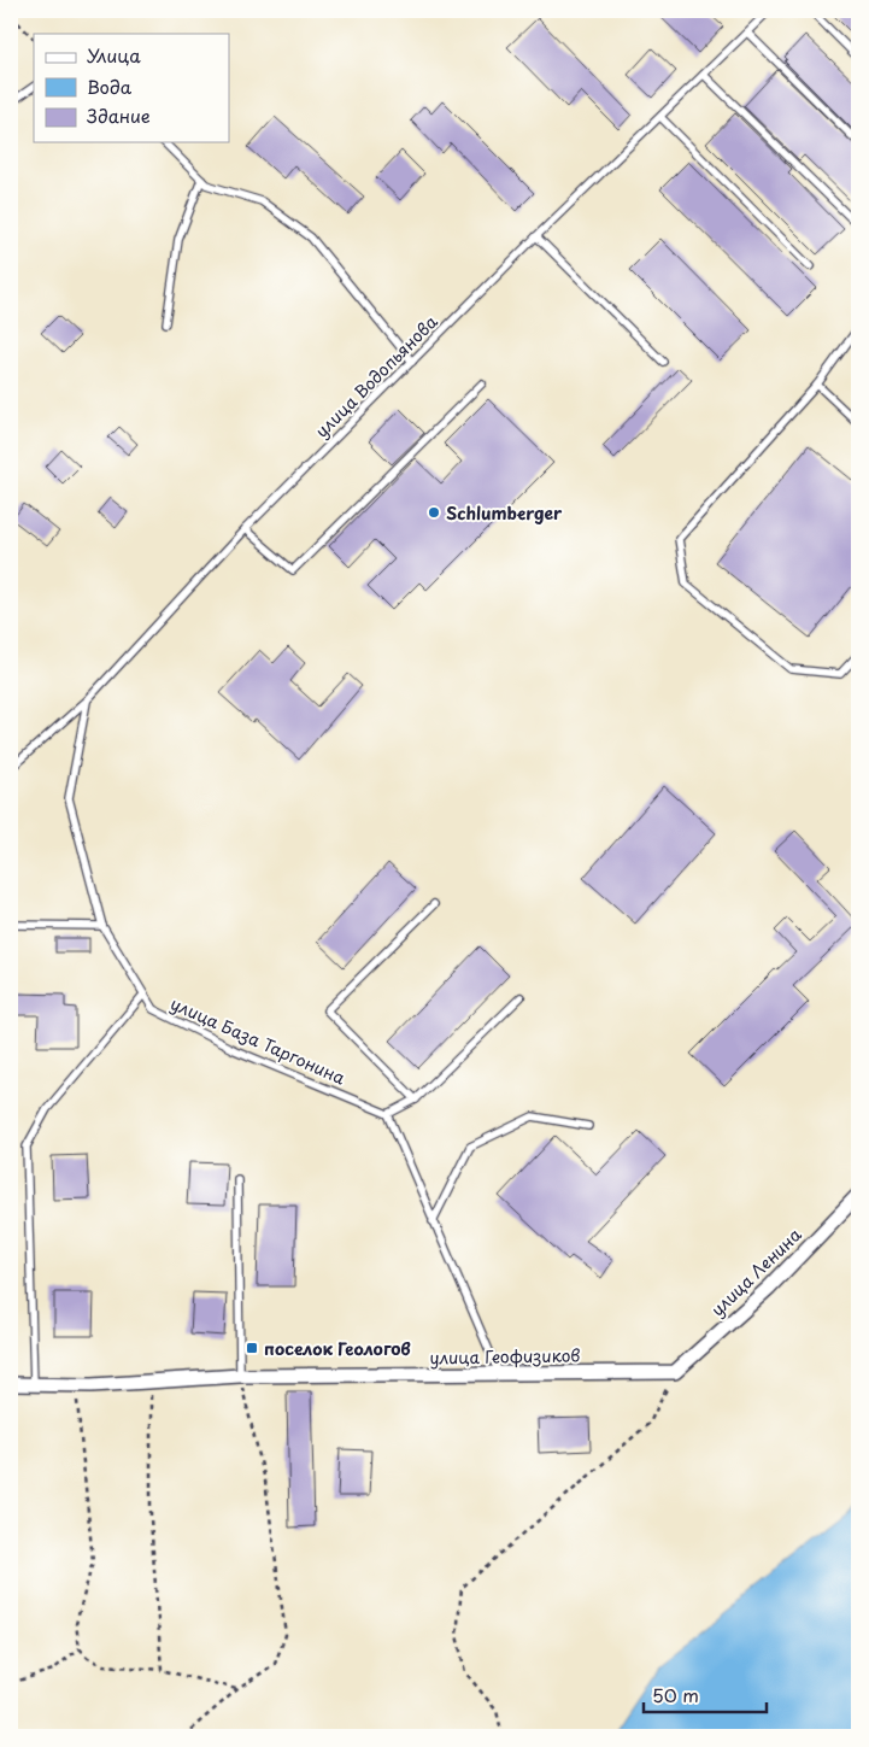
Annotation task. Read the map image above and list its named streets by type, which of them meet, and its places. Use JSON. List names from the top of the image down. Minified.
{"streets":{"street":["улица Ленина","улица Геофизиков"],"lane":["улица Водопьянова","улица База Таргонина"]},"crossings":[["улица Водопьянова","улица База Таргонина"],["улица Ленина","улица Геофизиков"]],"places":{"other":["Schlumberger"],"transit":["поселок Геологов"]},"legend":["Улица","Вода","Здание"],"scale_bar":"50 m"}
